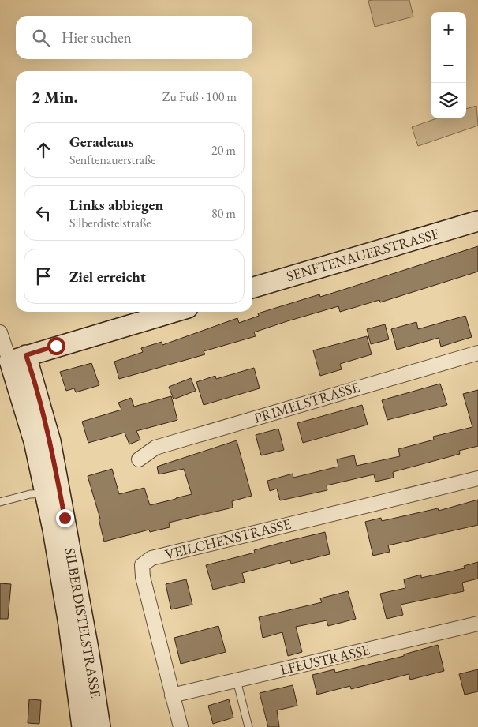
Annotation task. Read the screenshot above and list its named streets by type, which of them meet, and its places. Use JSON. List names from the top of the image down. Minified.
{"streets":{"street":["SENFTENAUERSTRASSE","PRIMELSTRASSE","VEILCHENSTRASSE","SILBERDISTELSTRASSE","EFEUSTRASSE"]},"crossings":[["VEILCHENSTRASSE","EFEUSTRASSE"]],"page":{"map_buttons":["+","−"],"search":"Hier suchen","heading":["2 Min.","Zu Fuß · 100 m"],"list":[["Geradeaus","Senftenauerstraße","20 m"],["Links abbiegen","Silberdistelstraße","80 m"],"Ziel erreicht"]}}
